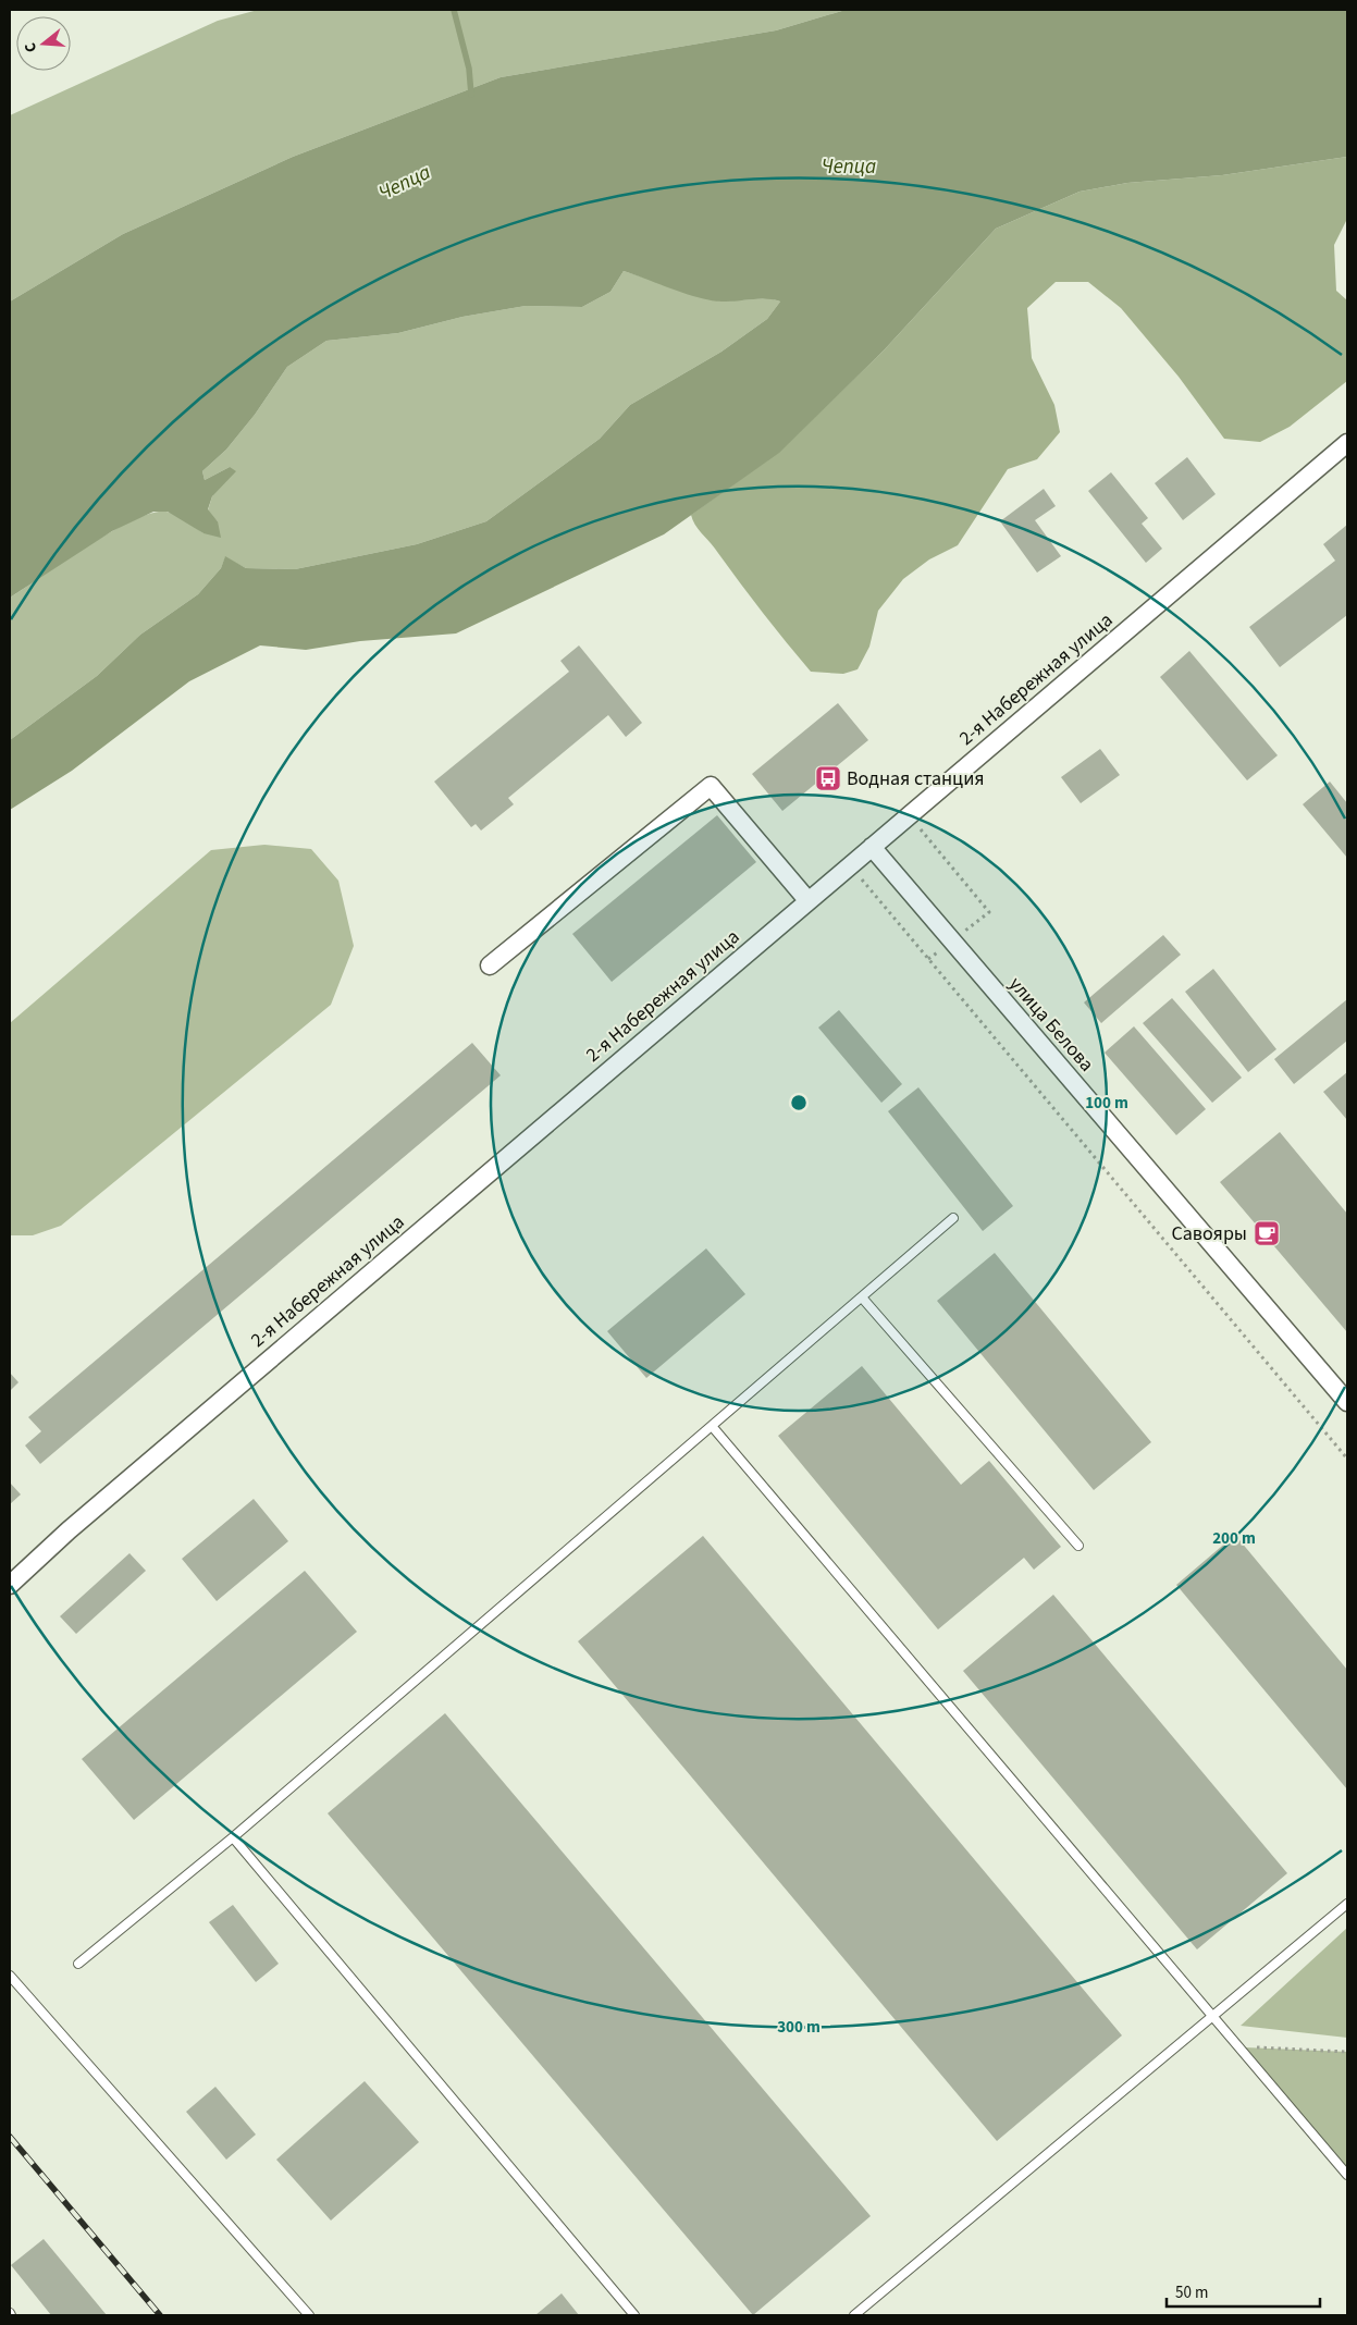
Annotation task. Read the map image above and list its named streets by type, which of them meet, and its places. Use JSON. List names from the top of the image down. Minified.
{"streets":{"street":["2-я Набережная улица","улица Белова"]},"crossings":[["2-я Набережная улица","улица Белова"]],"water":["Чепца"],"places":{"bus stop":["Водная станция"],"cafe":["Савояры"]},"scale_bar":"50 m","north":"left","rings":["100 m","200 m","300 m"]}
